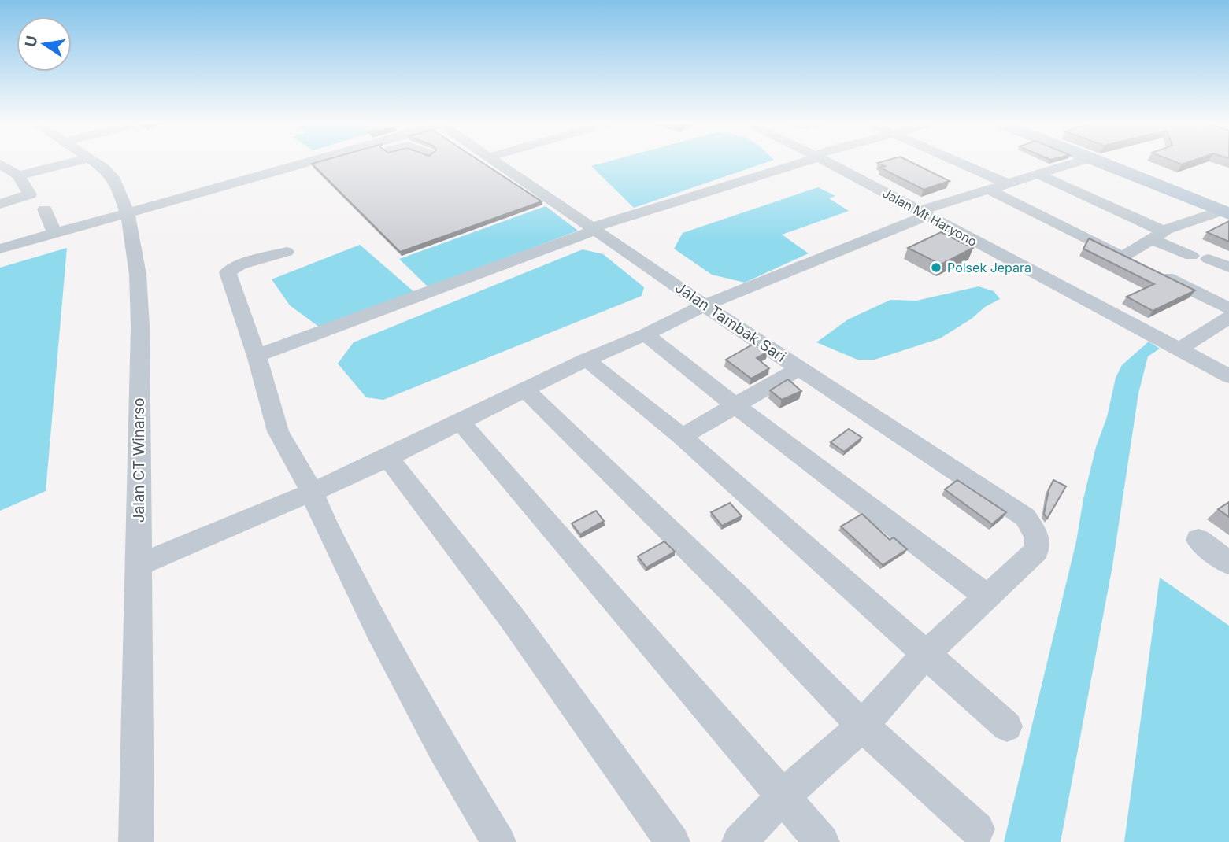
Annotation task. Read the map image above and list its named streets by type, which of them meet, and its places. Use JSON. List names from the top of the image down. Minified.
{"streets":{"street":["Jalan Mt Haryono","Jalan Tambak Sari","Jalan CT Winarso"]},"places":["Polsek Jepara"],"north":"left"}
